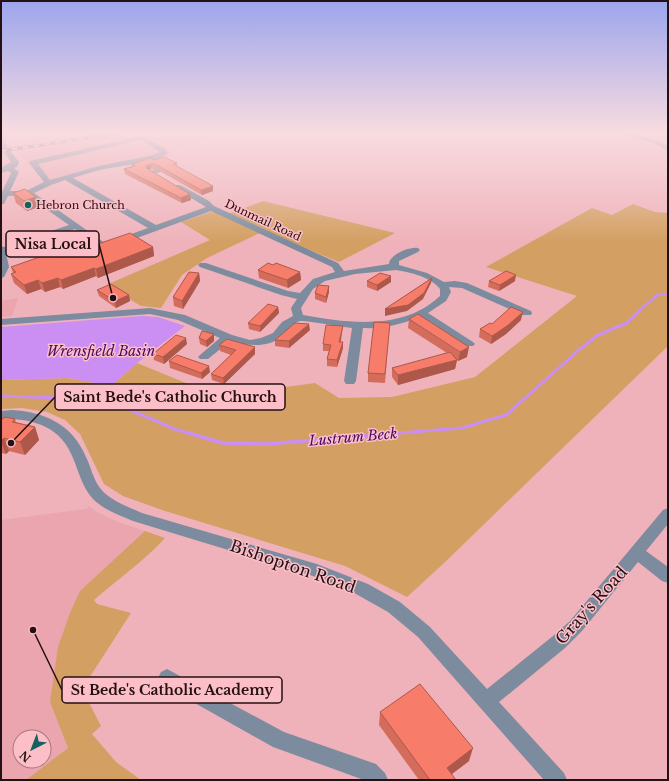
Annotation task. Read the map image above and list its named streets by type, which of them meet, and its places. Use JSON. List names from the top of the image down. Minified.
{"streets":{"street":["Dunmail Road","Bishopton Road","Gray's Road"]},"crossings":[["Bishopton Road","Gray's Road"]],"water":["Wrensfield Basin","Lustrum Beck"],"places":["Hebron Church","Nisa Local","Saint Bede's Catholic Church","St Bede's Catholic Academy"],"north":"bottom left"}
